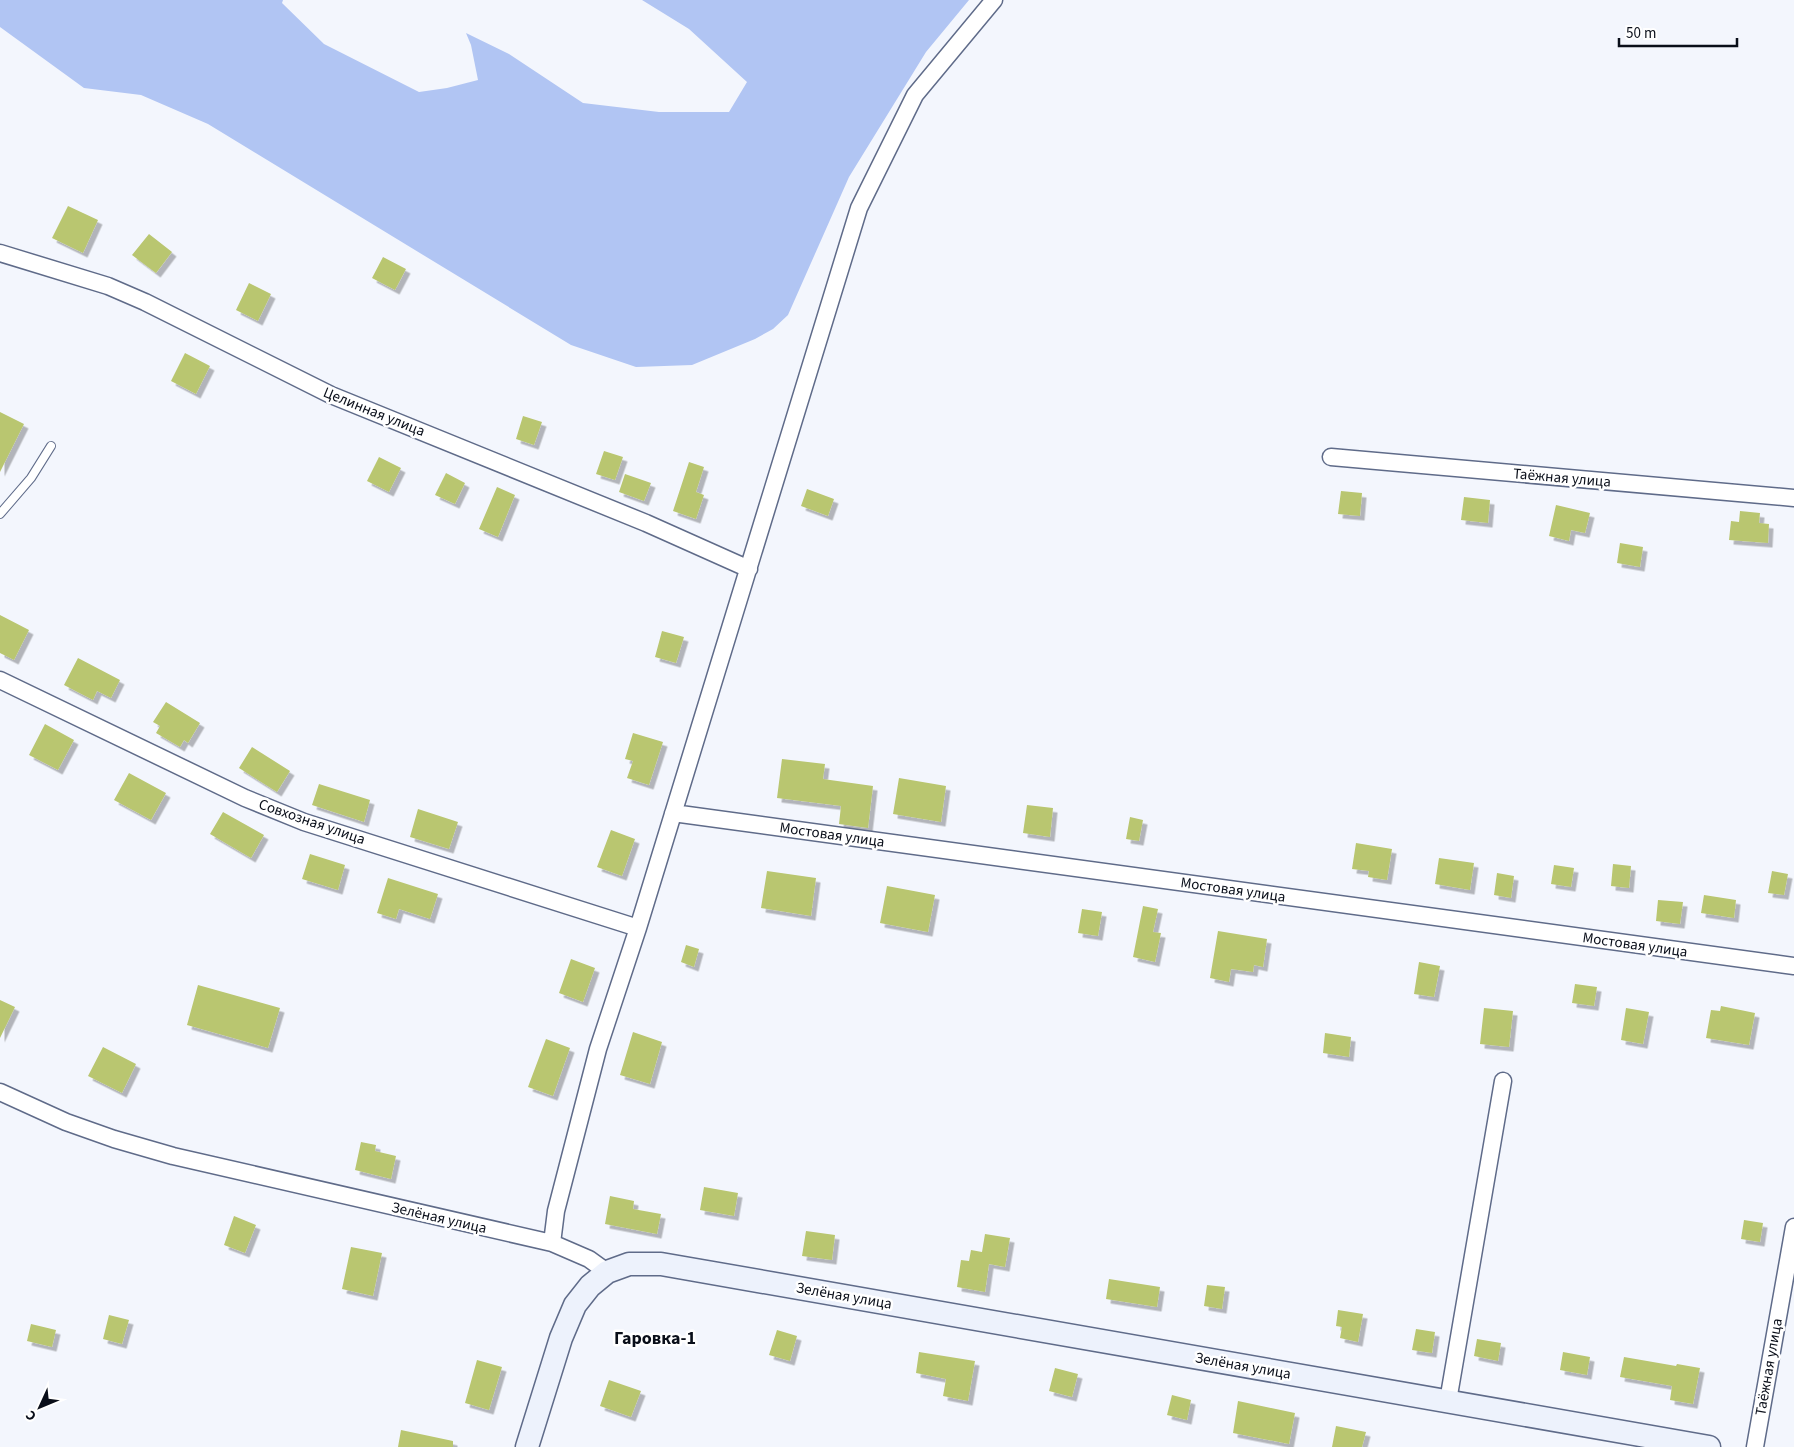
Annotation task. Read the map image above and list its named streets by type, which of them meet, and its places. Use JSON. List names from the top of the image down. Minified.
{"streets":{"main road":["Зелёная улица"],"street":["Целинная улица","Таёжная улица","Совхозная улица","Мостовая улица"]},"districts":["Гаровка-1"],"scale_bar":"50 m","north":"bottom left"}
